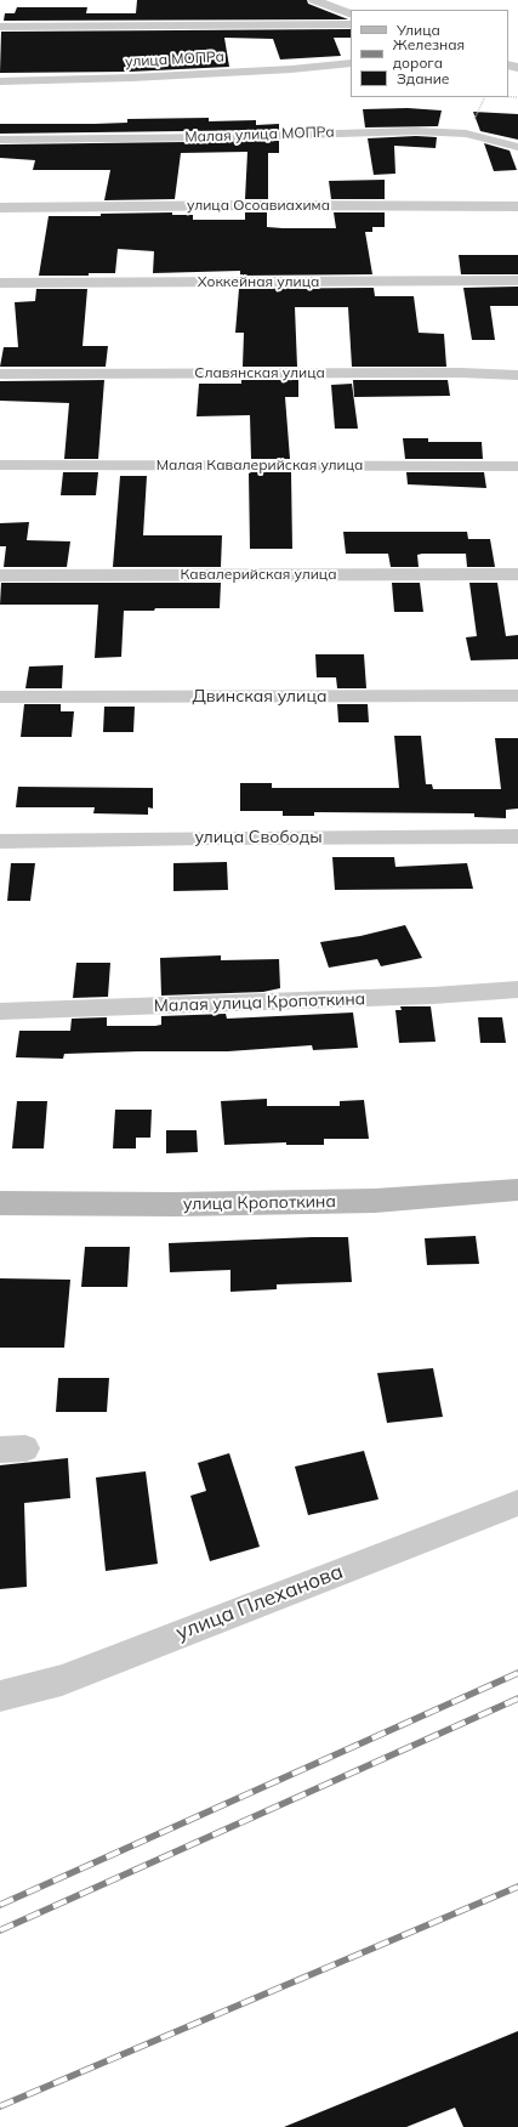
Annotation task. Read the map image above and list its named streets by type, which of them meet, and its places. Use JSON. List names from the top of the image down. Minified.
{"streets":{"main road":["улица Кропоткина"],"street":["улица МОПРа","Малая улица МОПРа","улица Осоавиахима","Хоккейная улица","Славянская улица","Малая Кавалерийская улица","Кавалерийская улица","Двинская улица","улица Свободы","Малая улица Кропоткина","улица Плеханова"]},"legend":["Улица","Железная дорога","Здание"]}
